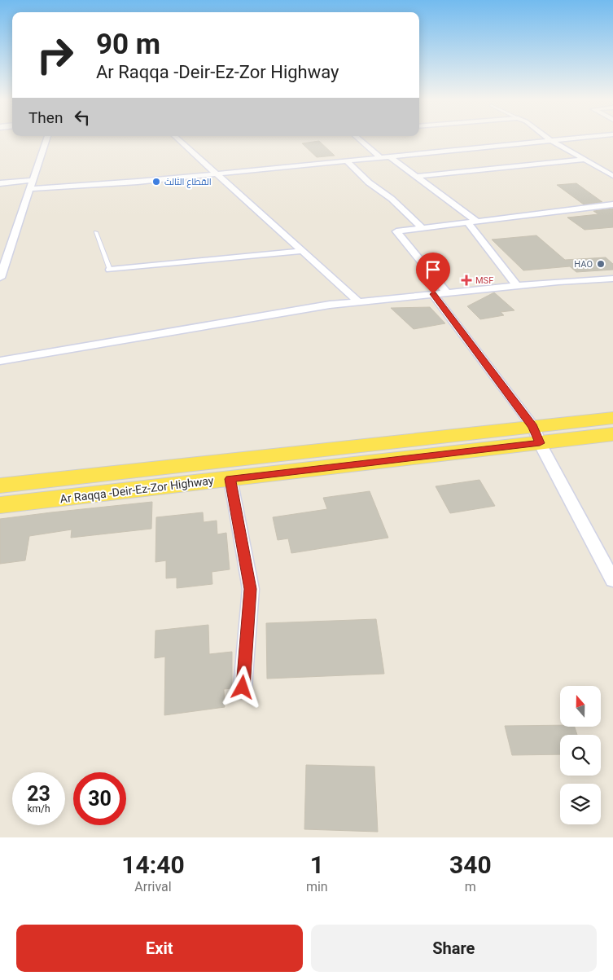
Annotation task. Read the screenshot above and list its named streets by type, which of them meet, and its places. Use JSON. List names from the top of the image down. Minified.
{"streets":{"main road":["Ar Raqqa -Deir-Ez-Zor Highway"]},"places":{"other":["القطاع الثالث","HAO"],"health":["MSF"]},"north":"top","page":{"turn":["90 m","Ar Raqqa -Deir-Ez-Zor Highway"],"then":"Then","speed":"23 km/h","limit":"30","eta":["14:40","Arrival","1","min","340","m"],"buttons":["Exit","Share"]}}
